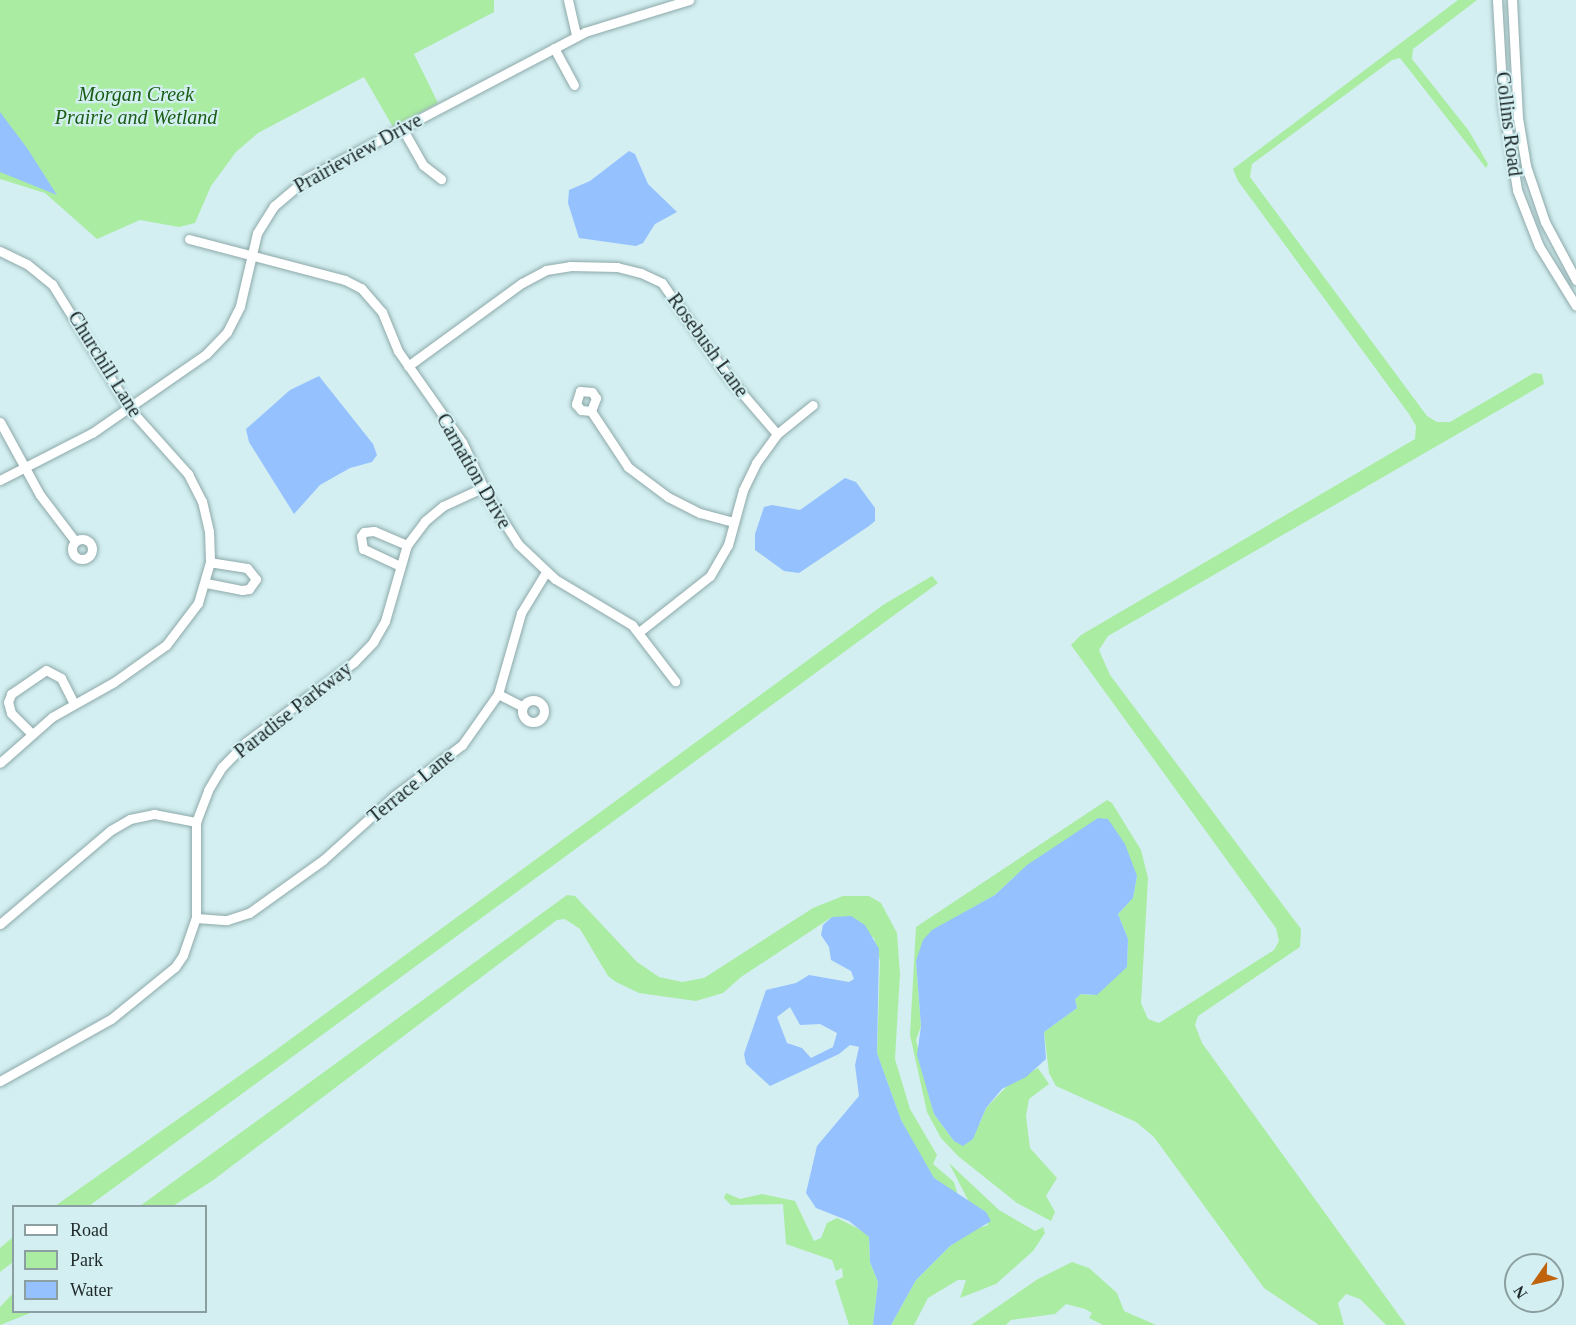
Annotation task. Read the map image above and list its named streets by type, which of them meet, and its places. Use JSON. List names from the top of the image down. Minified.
{"streets":{"street":["Collins Road","Prairieview Drive","Rosebush Lane","Churchill Lane","Carnation Drive","Paradise Parkway","Terrace Lane"]},"crossings":[["Prairieview Drive","Churchill Lane"],["Prairieview Drive","Carnation Drive"],["Rosebush Lane","Carnation Drive"],["Carnation Drive","Paradise Parkway"],["Carnation Drive","Terrace Lane"],["Paradise Parkway","Terrace Lane"]],"parks":["Morgan Creek Prairie and Wetland"],"legend":["Road","Park","Water"],"north":"bottom left"}
